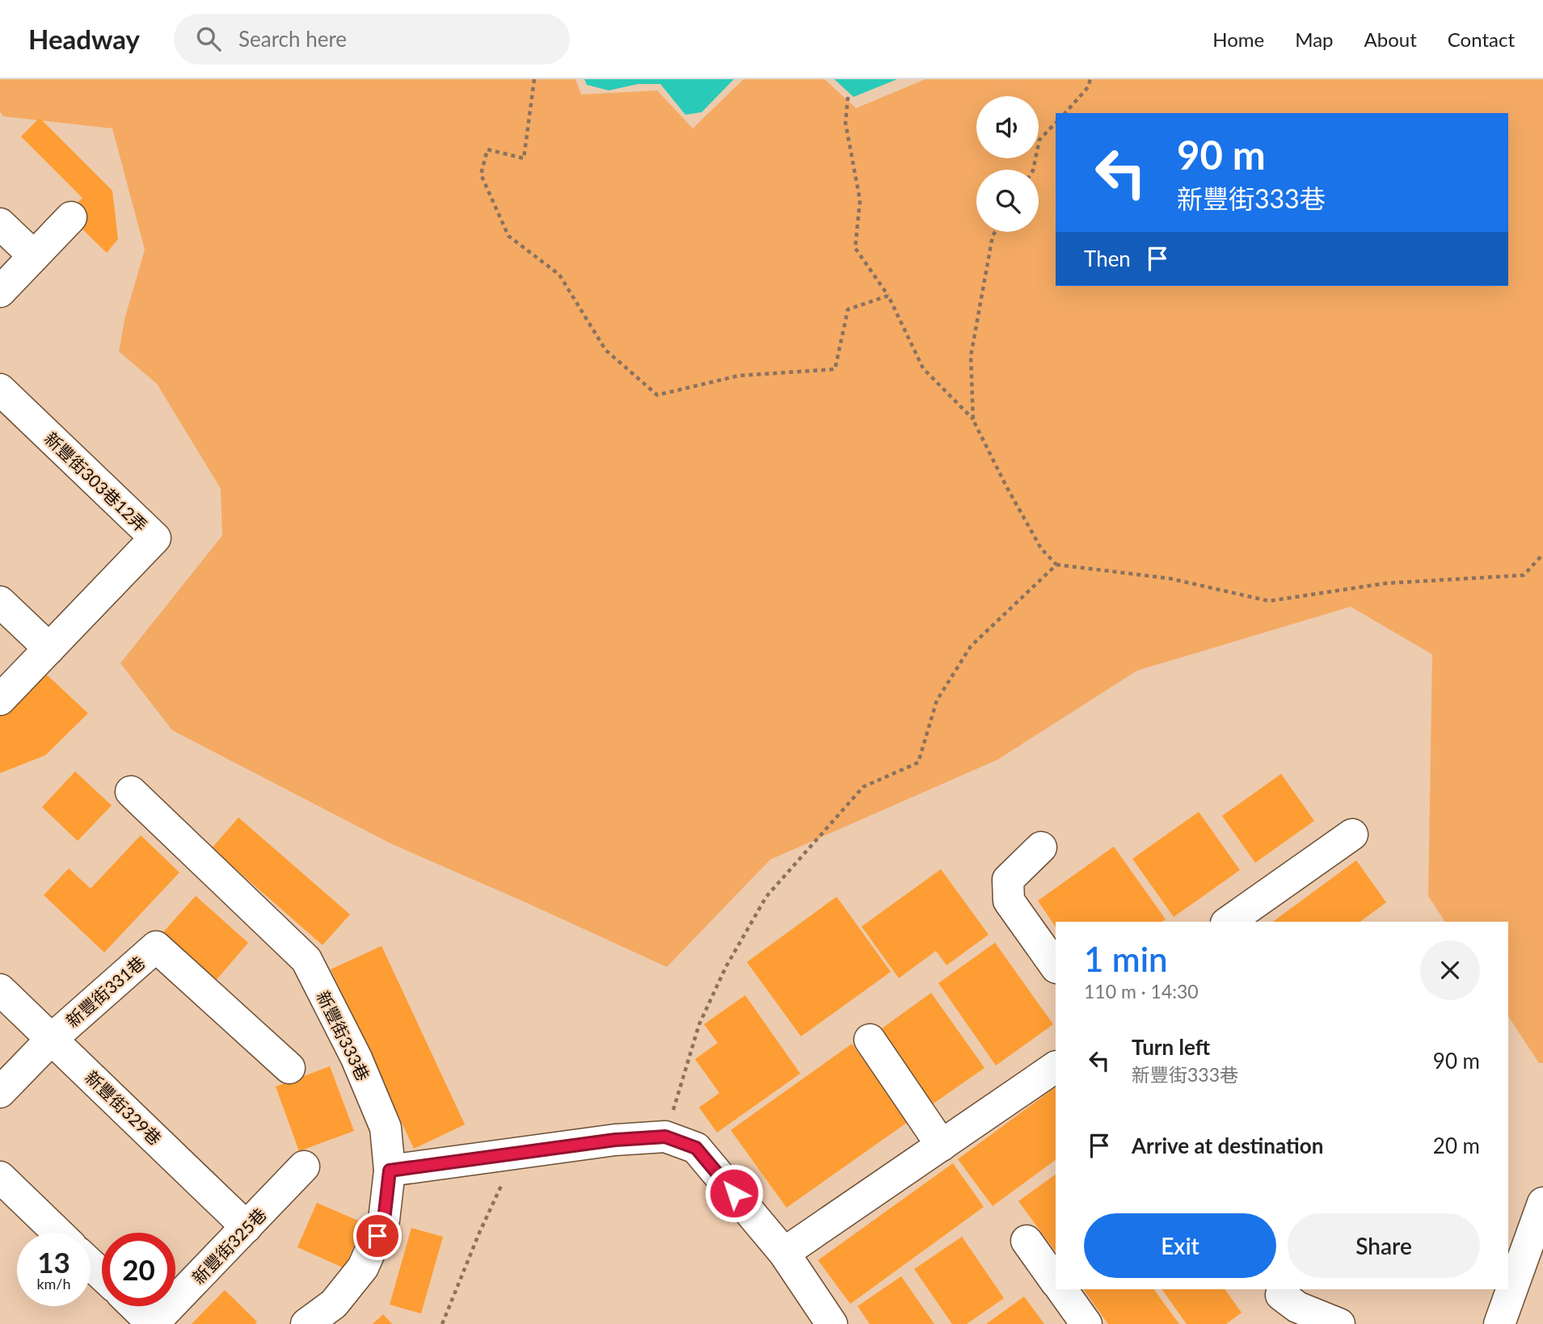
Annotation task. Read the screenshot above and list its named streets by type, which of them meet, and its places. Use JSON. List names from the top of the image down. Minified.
{"streets":{"street":["新豐街303巷12弄","新豐街331巷","新豐街333巷","新豐街329巷","新豐街325巷"]},"crossings":[["新豐街331巷","新豐街329巷"],["新豐街329巷","新豐街325巷"]],"page":{"header":"Headway","search":"Search here","nav":["Home","Map","About","Contact"],"turn":["90 m","新豐街333巷"],"then":"Then","heading":["1 min","110 m · 14:30"],"list":[{"name":"Turn left","note":"新豐街333巷","value":"90 m"},{"name":"Arrive at destination","value":"20 m"}],"buttons":["Exit","Share"],"speed":"13 km/h","limit":"20"}}
